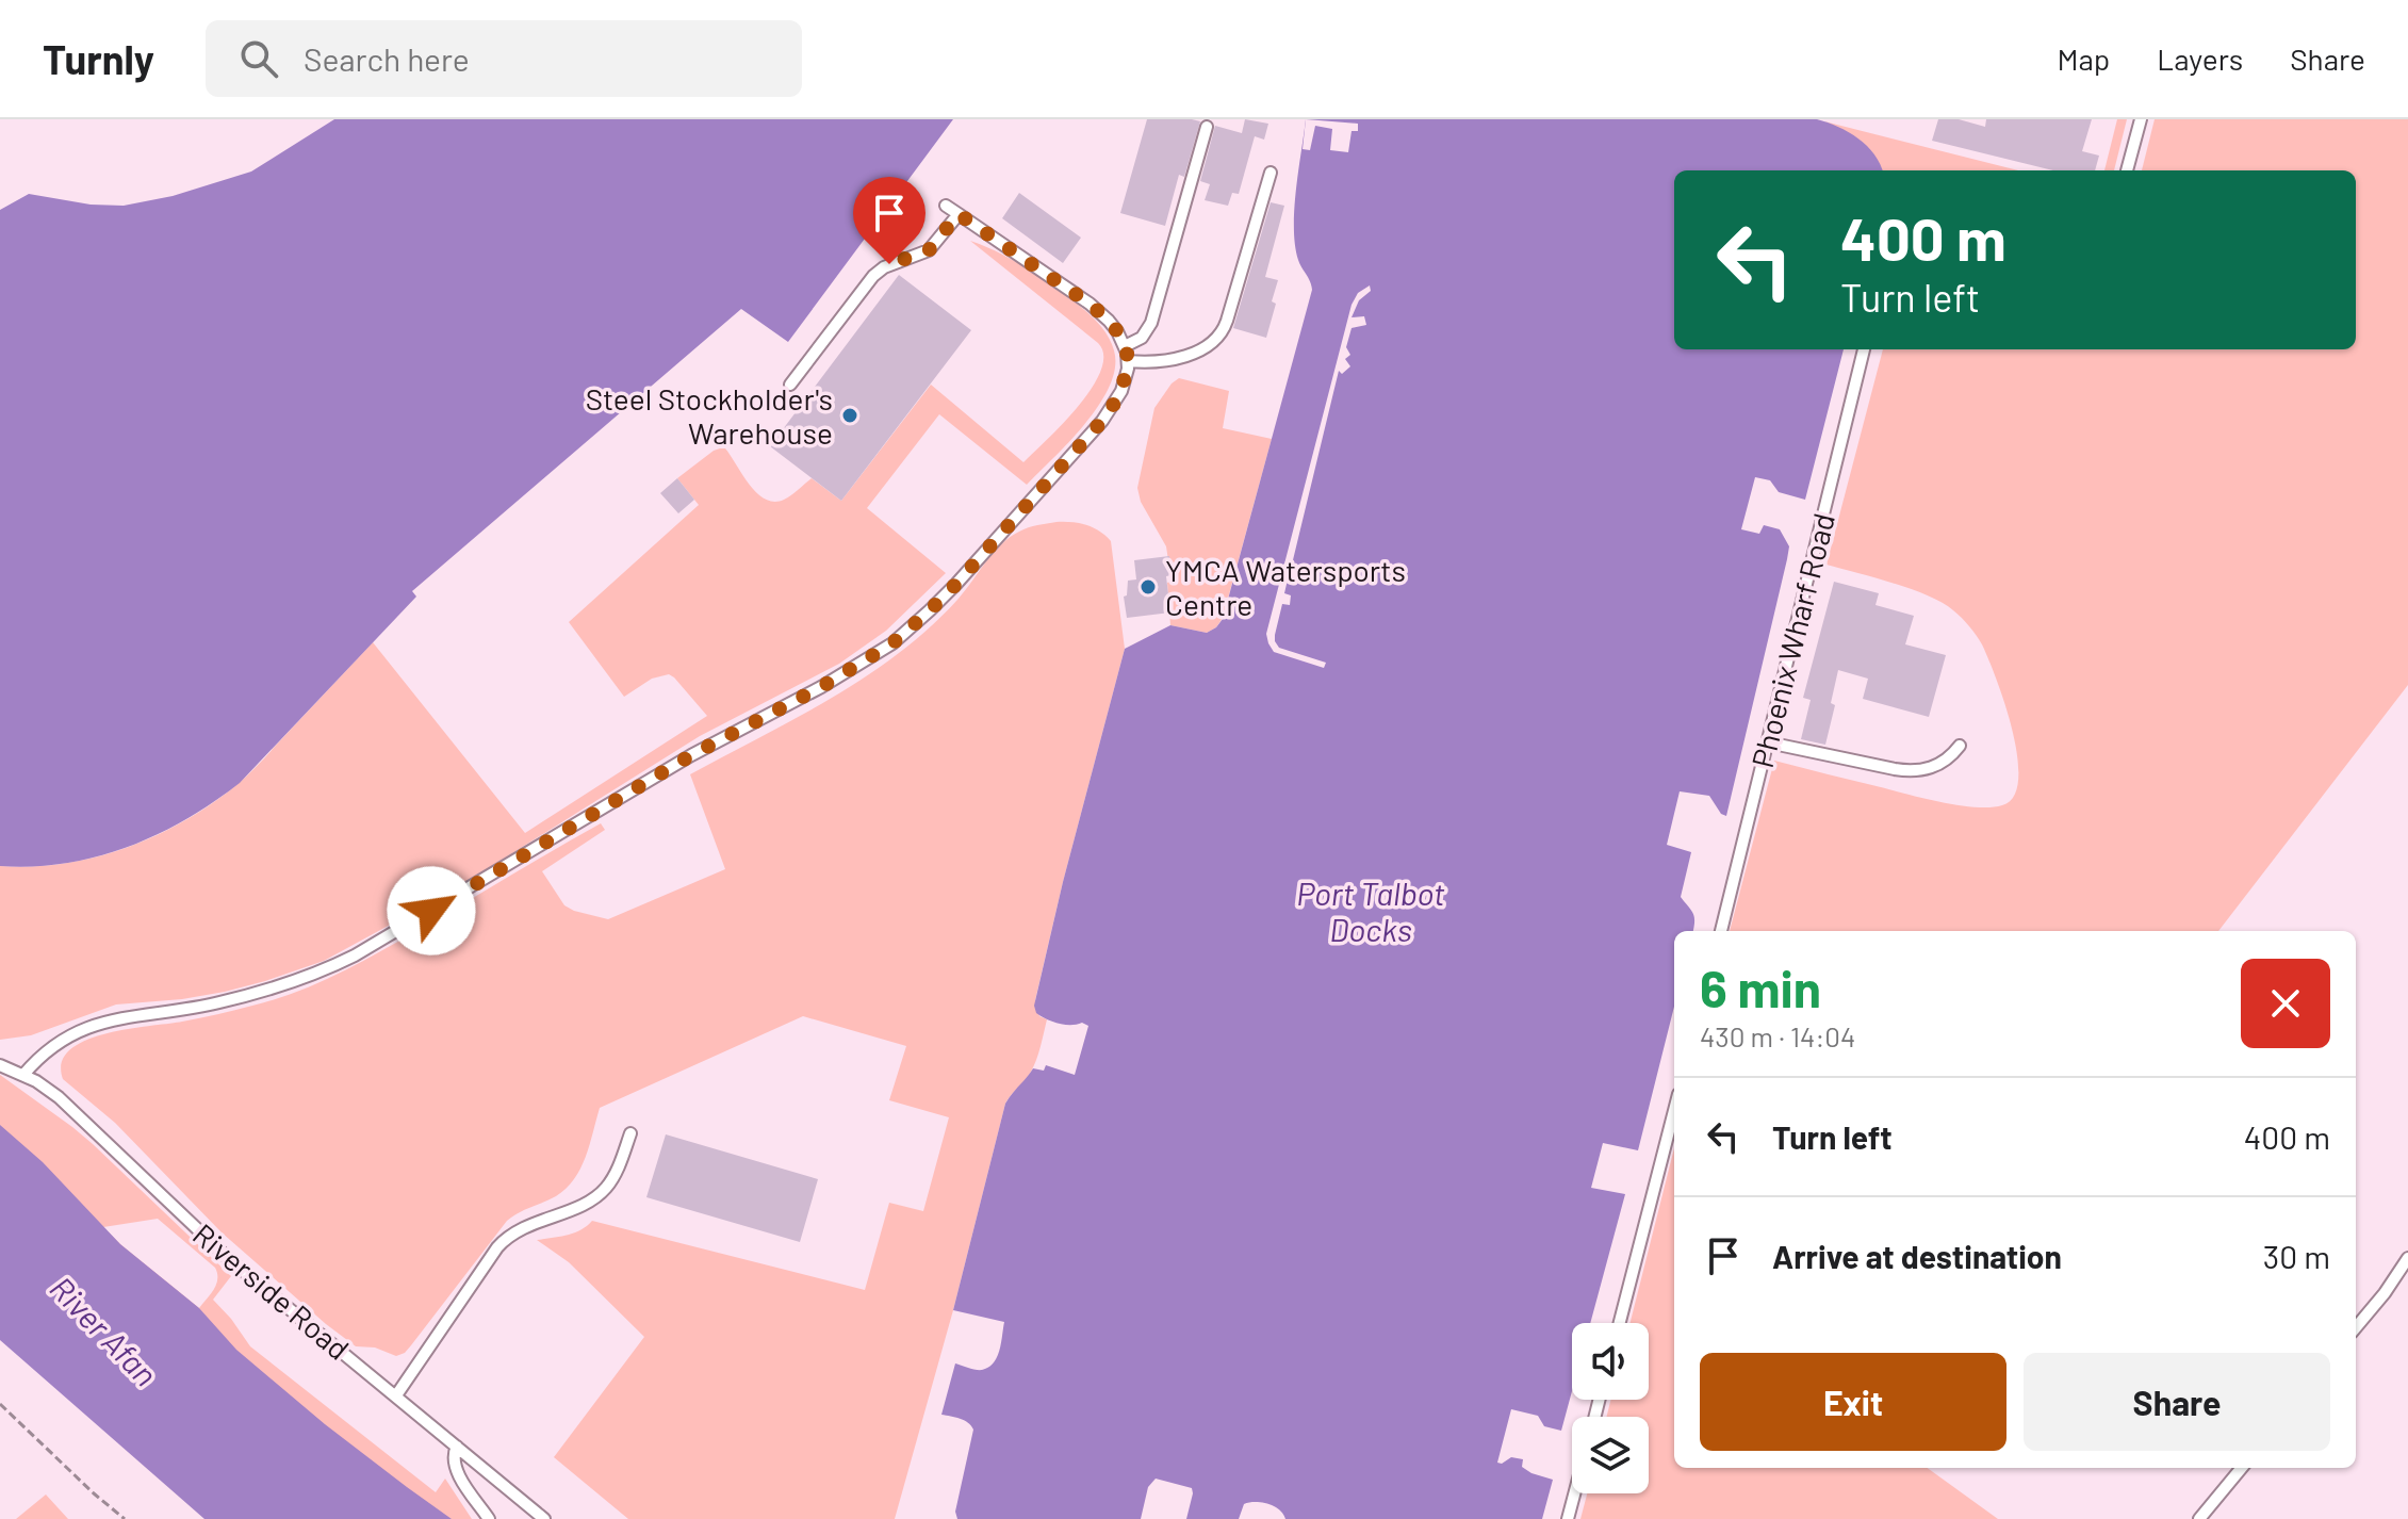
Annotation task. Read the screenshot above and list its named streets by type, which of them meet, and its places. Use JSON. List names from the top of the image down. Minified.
{"streets":{"lane":["Phoenix Wharf Road","Riverside Road"]},"water":["Port Talbot Docks","River Afan"],"places":["Steel Stockholder's Warehouse","YMCA Watersports Centre"],"page":{"header":"Turnly","search":"Search here","nav":["Map","Layers","Share"],"turn":["400 m","Turn left"],"heading":["6 min","430 m · 14:04"],"list":[{"name":"Turn left","value":"400 m"},{"name":"Arrive at destination","value":"30 m"}],"buttons":["Exit","Share"]}}
